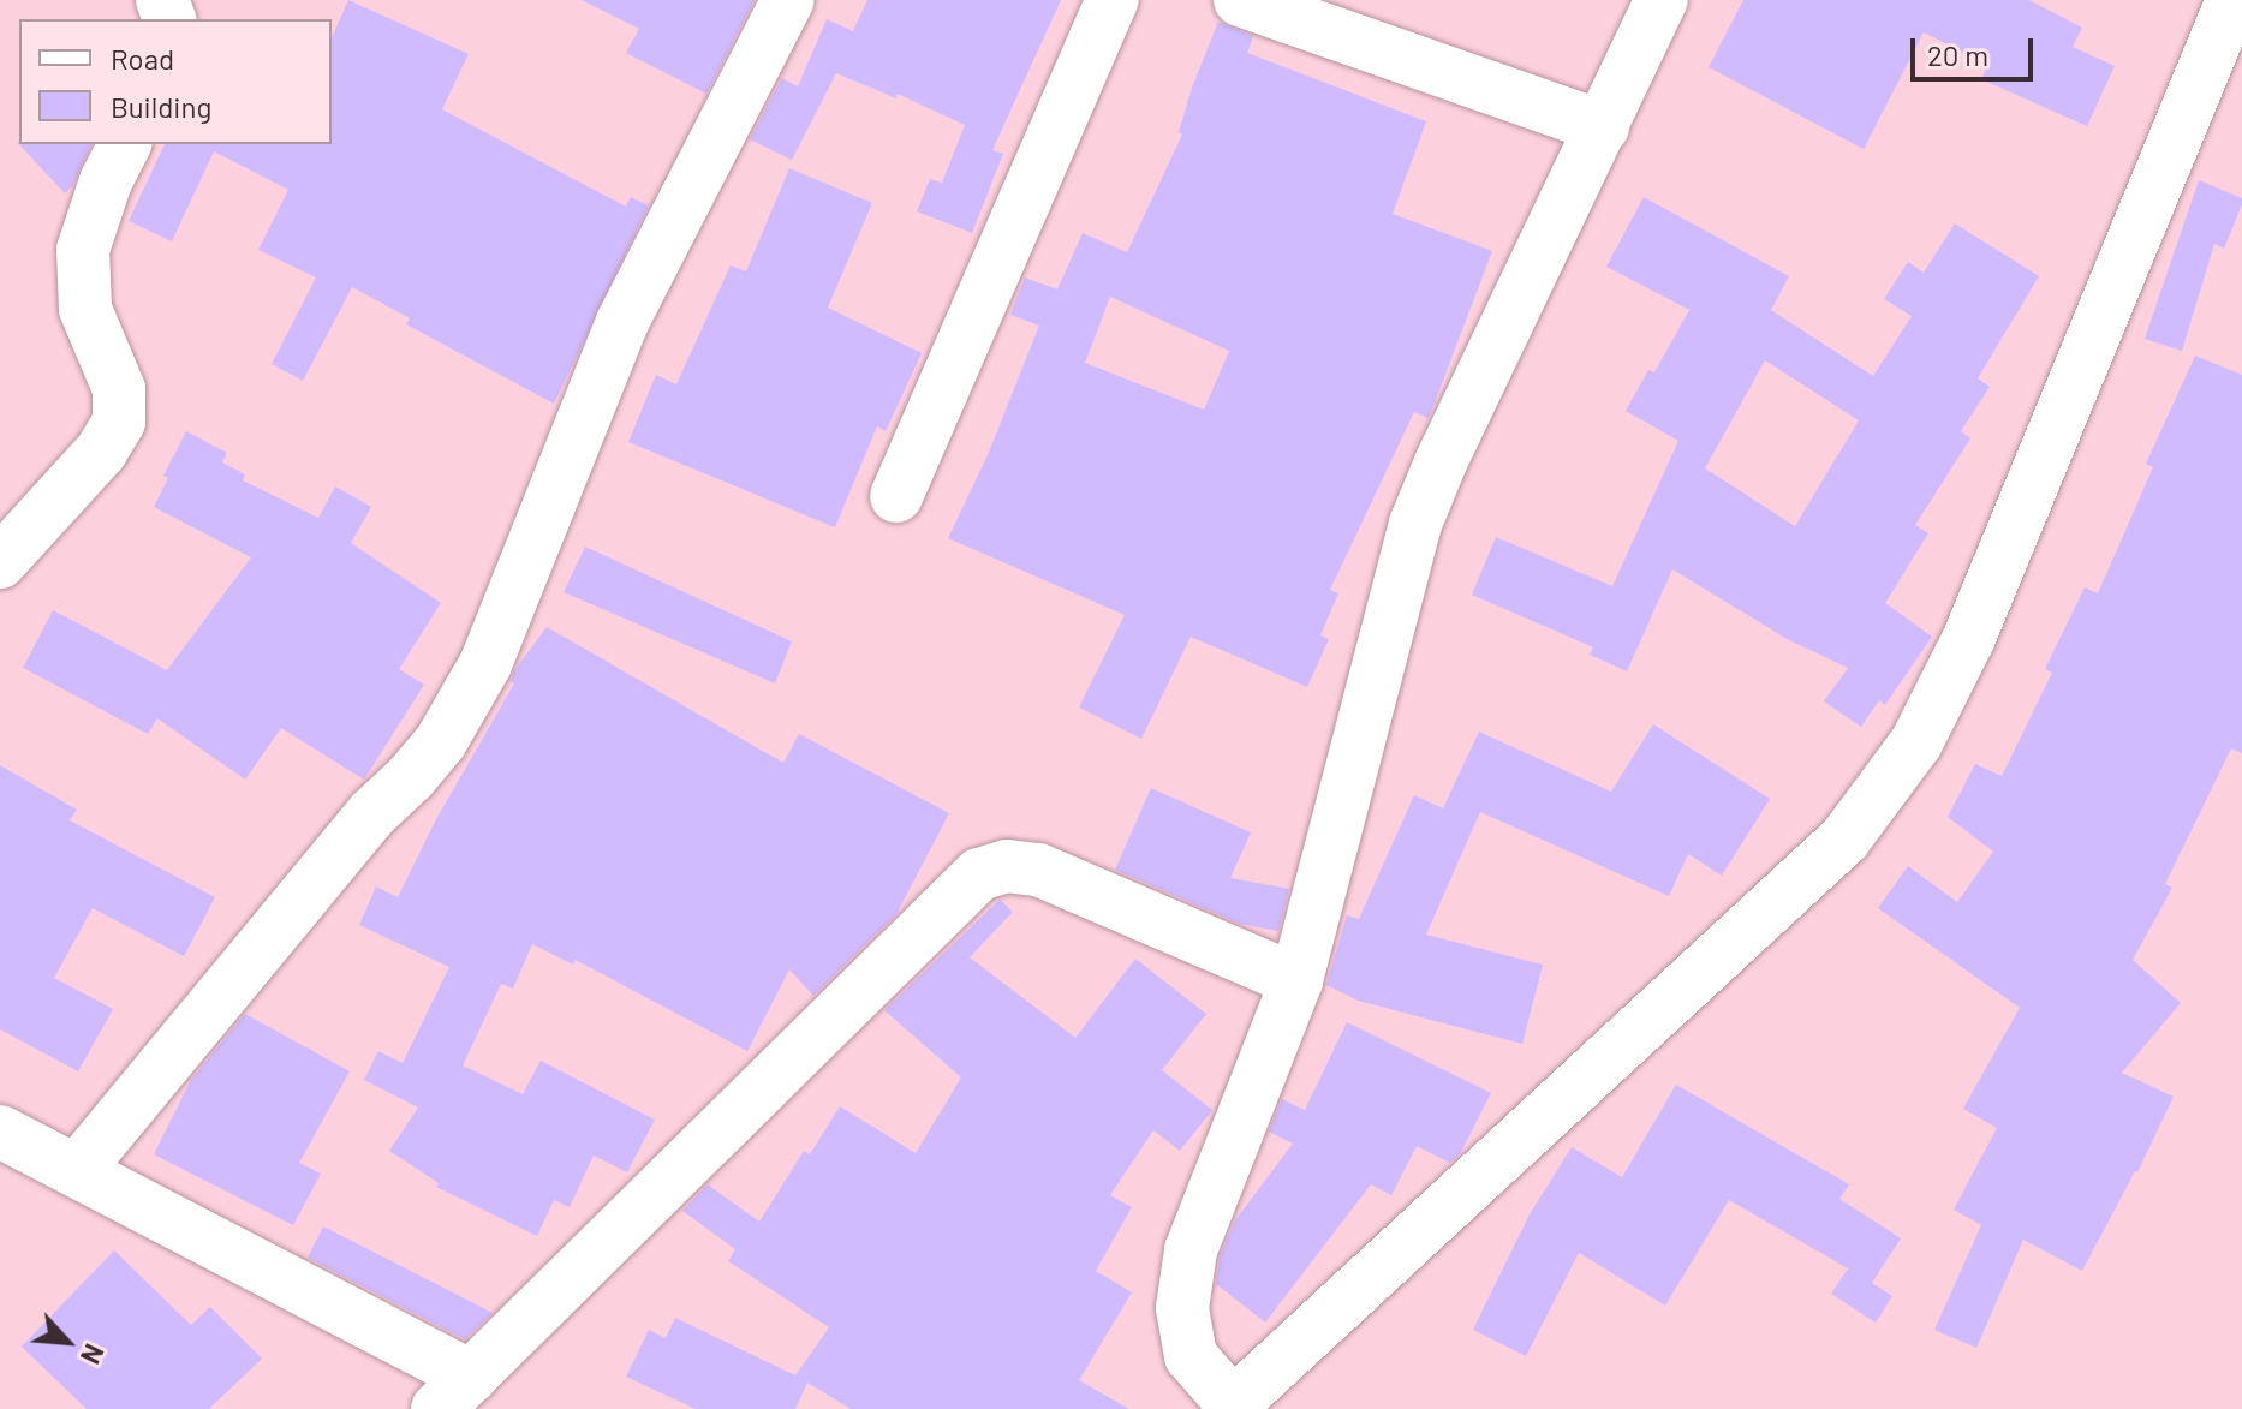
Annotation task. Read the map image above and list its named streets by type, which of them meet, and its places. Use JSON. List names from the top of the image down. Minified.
{"legend":["Road","Building"],"scale_bar":"20 m","north":"bottom right"}
